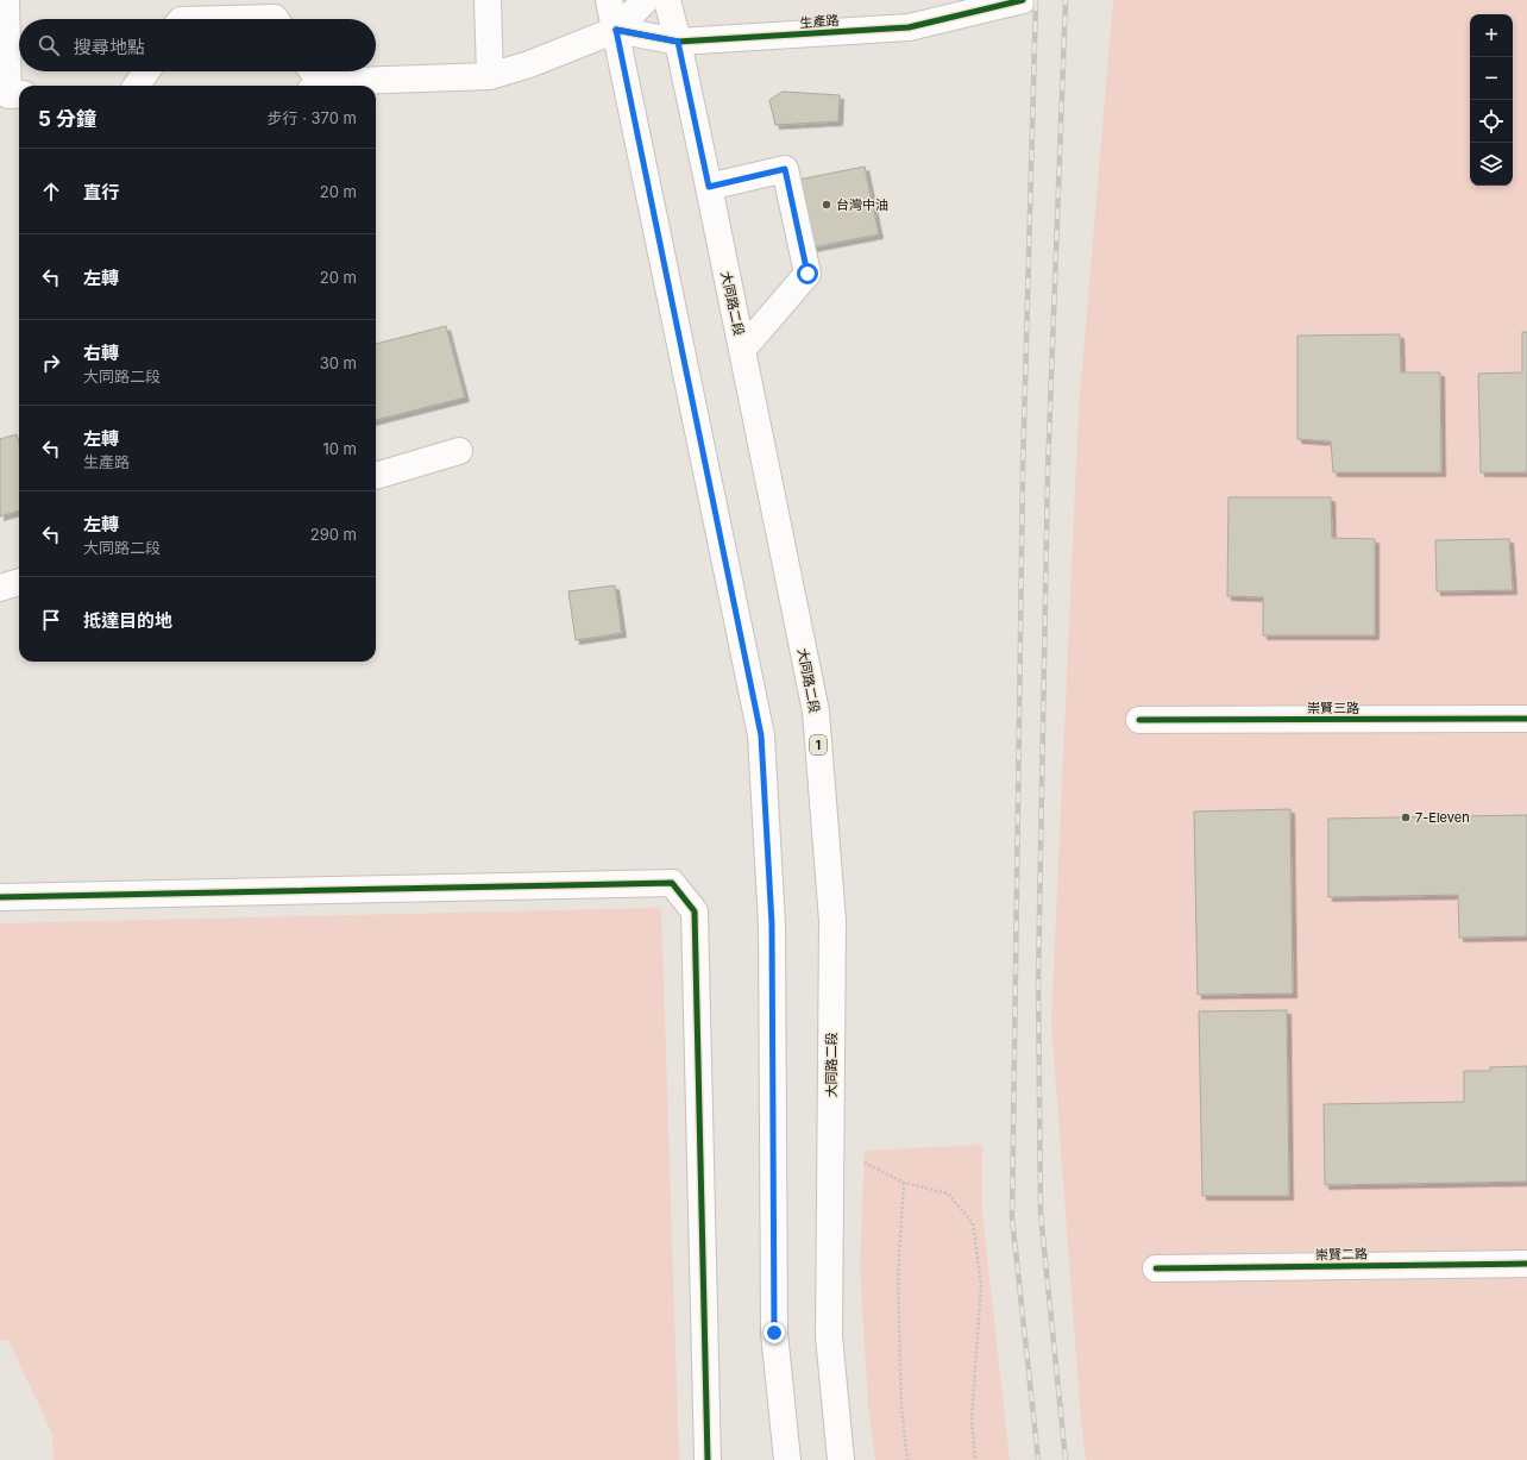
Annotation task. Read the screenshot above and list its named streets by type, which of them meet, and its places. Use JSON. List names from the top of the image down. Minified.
{"streets":{"main road":["生產路","大同路二段","崇賢三路","1","崇賢二路"]},"crossings":[["生產路","大同路二段"]],"places":["台灣中油","7-Eleven"],"page":{"map_buttons":["+","−"],"search":"搜尋地點","heading":["5 分鐘","步行 · 370 m"],"list":[["直行","20 m"],["左轉","20 m"],["右轉","大同路二段","30 m"],["左轉","生產路","10 m"],["左轉","大同路二段","290 m"],"抵達目的地"]}}
